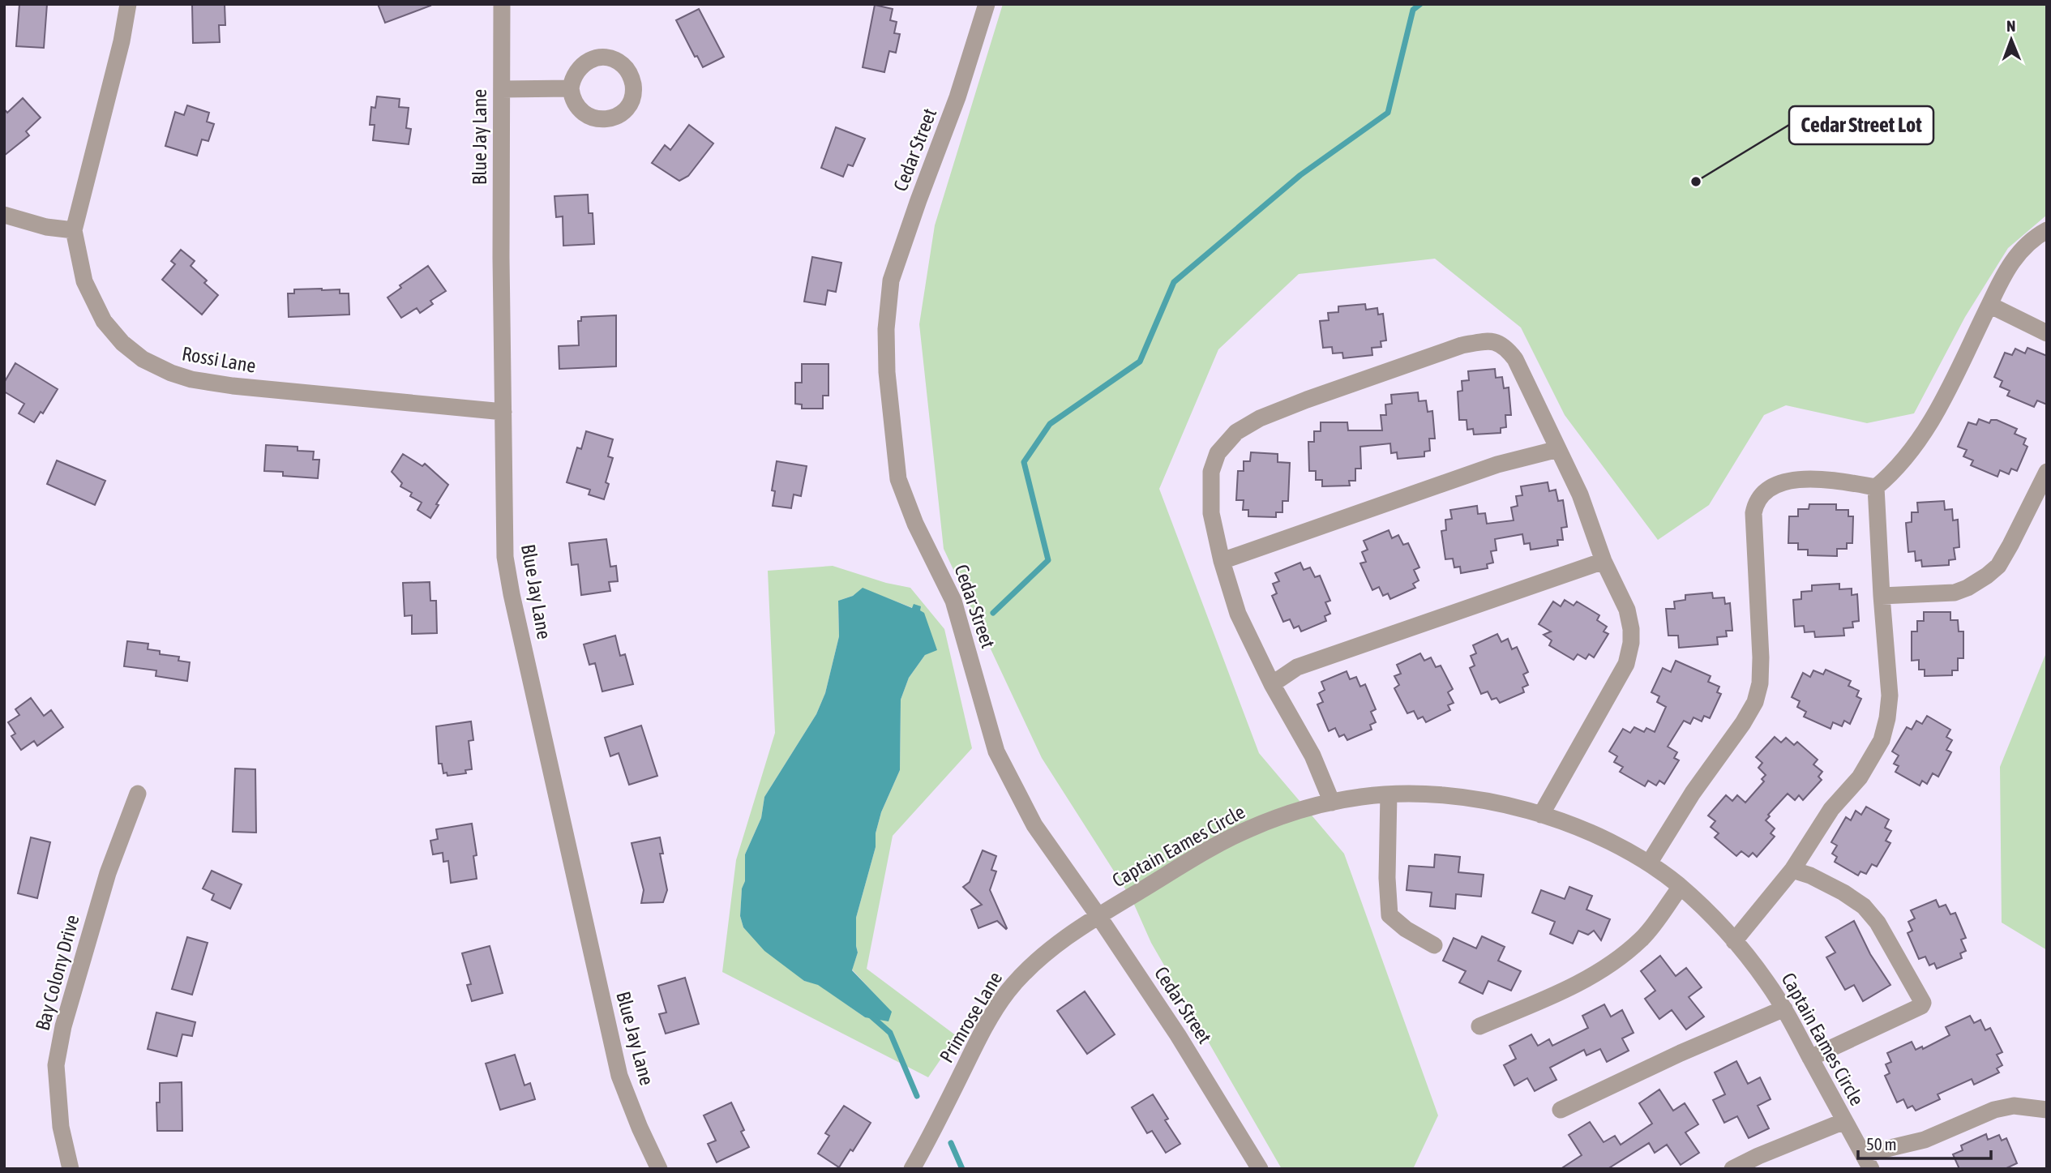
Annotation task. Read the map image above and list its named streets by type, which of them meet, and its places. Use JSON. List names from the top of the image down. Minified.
{"streets":{"street":["Blue Jay Lane","Cedar Street","Rossi Lane","Captain Eames Circle","Bay Colony Drive","Primrose Lane"]},"crossings":[["Blue Jay Lane","Rossi Lane"],["Cedar Street","Captain Eames Circle"],["Cedar Street","Primrose Lane"],["Captain Eames Circle","Primrose Lane"]],"places":["Cedar Street Lot"],"scale_bar":"50 m","north":"top"}
